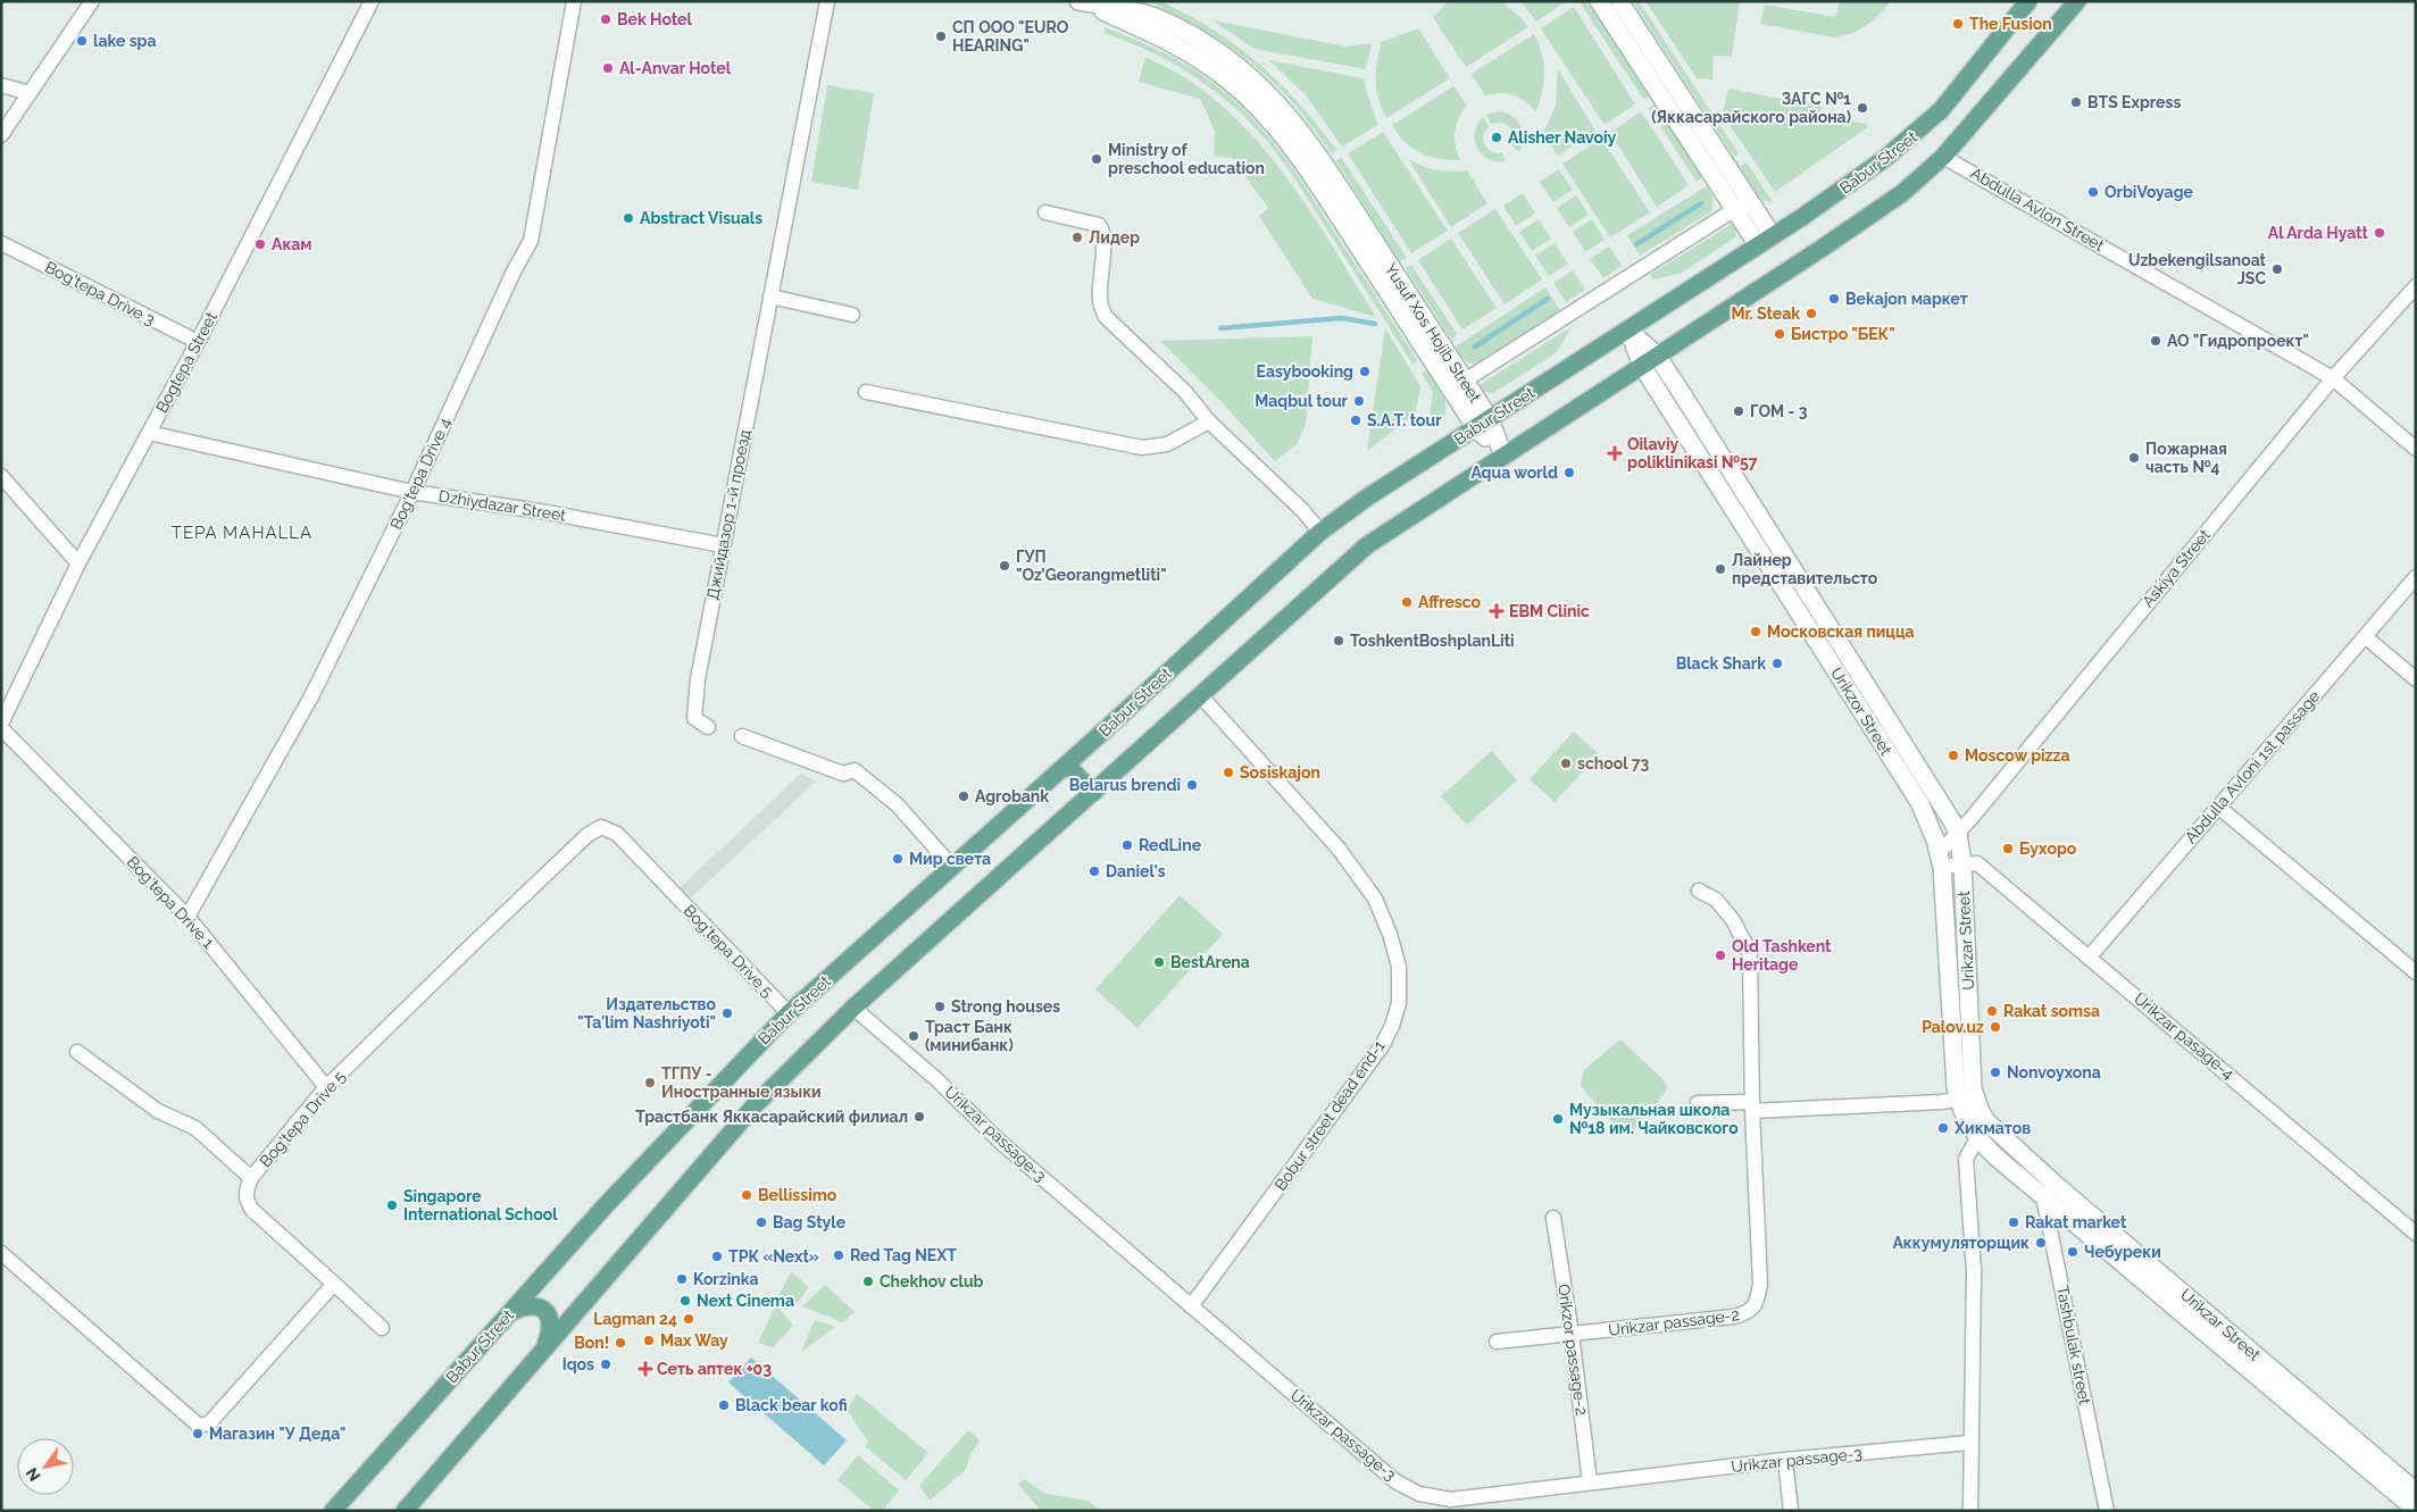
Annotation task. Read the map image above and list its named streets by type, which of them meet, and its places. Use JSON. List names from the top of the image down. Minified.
{"streets":{"main road":["Babur Street","Yusuf Xos Hojib Street","Urikzor Street","Urikzar Street"],"street":["Abdulla Avlon Street","Bog'tepa Drive 3","Bogtepa Street","Bog'tepa Drive 4","Dzhiydazar Street","Джийдазор 1-й проезд","Askiya Street","Abdulla Avloni 1st passage","Bog'tepa Drive 1","Bog'tepa Drive 5","Urikzar pasage-4","Bobur street dead end-1","Urikzar passage-3","Urikzar passage-2","Tashbulak street","Orikzor passage-2"]},"crossings":[["Babur Street","Yusuf Xos Hojib Street"],["Babur Street","Urikzar Street"],["Babur Street","Bog'tepa Drive 5"],["Abdulla Avlon Street","Askiya Street"],["Bog'tepa Drive 3","Bogtepa Street"],["Bogtepa Street","Dzhiydazar Street"],["Bogtepa Street","Bog'tepa Drive 1"],["Bog'tepa Drive 4","Dzhiydazar Street"],["Bog'tepa Drive 4","Bog'tepa Drive 1"],["Dzhiydazar Street","Джийдазор 1-й проезд"],["Askiya Street","Urikzor Street"],["Askiya Street","Urikzar Street"],["Askiya Street","Urikzar pasage-4"],["Urikzor Street","Urikzar Street"],["Urikzor Street","Urikzar pasage-4"],["Abdulla Avloni 1st passage","Urikzar pasage-4"],["Bog'tepa Drive 1","Bog'tepa Drive 5"],["Urikzar Street","Urikzar pasage-4"],["Urikzar Street","Tashbulak street"],["Bobur street dead end-1","Urikzar passage-3"],["Urikzar passage-3","Orikzor passage-2"],["Urikzar passage-2","Orikzor passage-2"]],"districts":["TEPA MAHALLA"],"places":{"other":["Bek Hotel","The Fusion","СП ООО \"EURO HEARING\"","lake spa","Al-Anvar Hotel","BTS Express","ЗАГС №1 (Яккасарайского района)","Alisher Navoiy","Ministry of preschool education","OrbiVoyage","Abstract Visuals","Al Arda Hyatt","Лидер","Акам","Uzbekengilsanoat JSC","Bekajon маркет","Mr. Steak","Бистро \"БЕК\"","АО \"Гидропроект\"","Easybooking","Maqbul tour","ГОМ - 3","S.A.T. tour","Пожарная часть №4","Aqua world","ГУП \"Oz’Georangmetliti\"","Лайнер представительсто","Affresco","Московская пицца","ToshkentBoshplanLiti","Black Shark","Moscow pizza","school 73","Sosiskajon","Belarus brendi","Agrobank","RedLine","Бухоро","Мир света","Daniel's","Old Tashkent Heritage","BestArena","Strong houses","Rakat somsa","Издательство \"Ta'lim Nashriyoti\"","Palov.uz","Траст Банк (минибанк)","Nonvoyxona","ТГПУ - Иностранные языки","Трастбанк Яккасарайский филиал","Музыкальная школа №18 им. Чайковского","Хикматов","Bellissimo","Singapore International School","Bag Style","Rakat market","Аккумуляторщик","Чебуреки","Red Tag NEXT","ТРК «Next»","Korzinka","Chekhov club","Next Cinema","Lagman 24","Max Way","Bon!","Iqos","Black bear kofi","Магазин \"У Деда\""],"health":["Oilaviy poliklinikasi №57","EBM Clinic","Сеть аптек +03"]},"north":"bottom left"}
